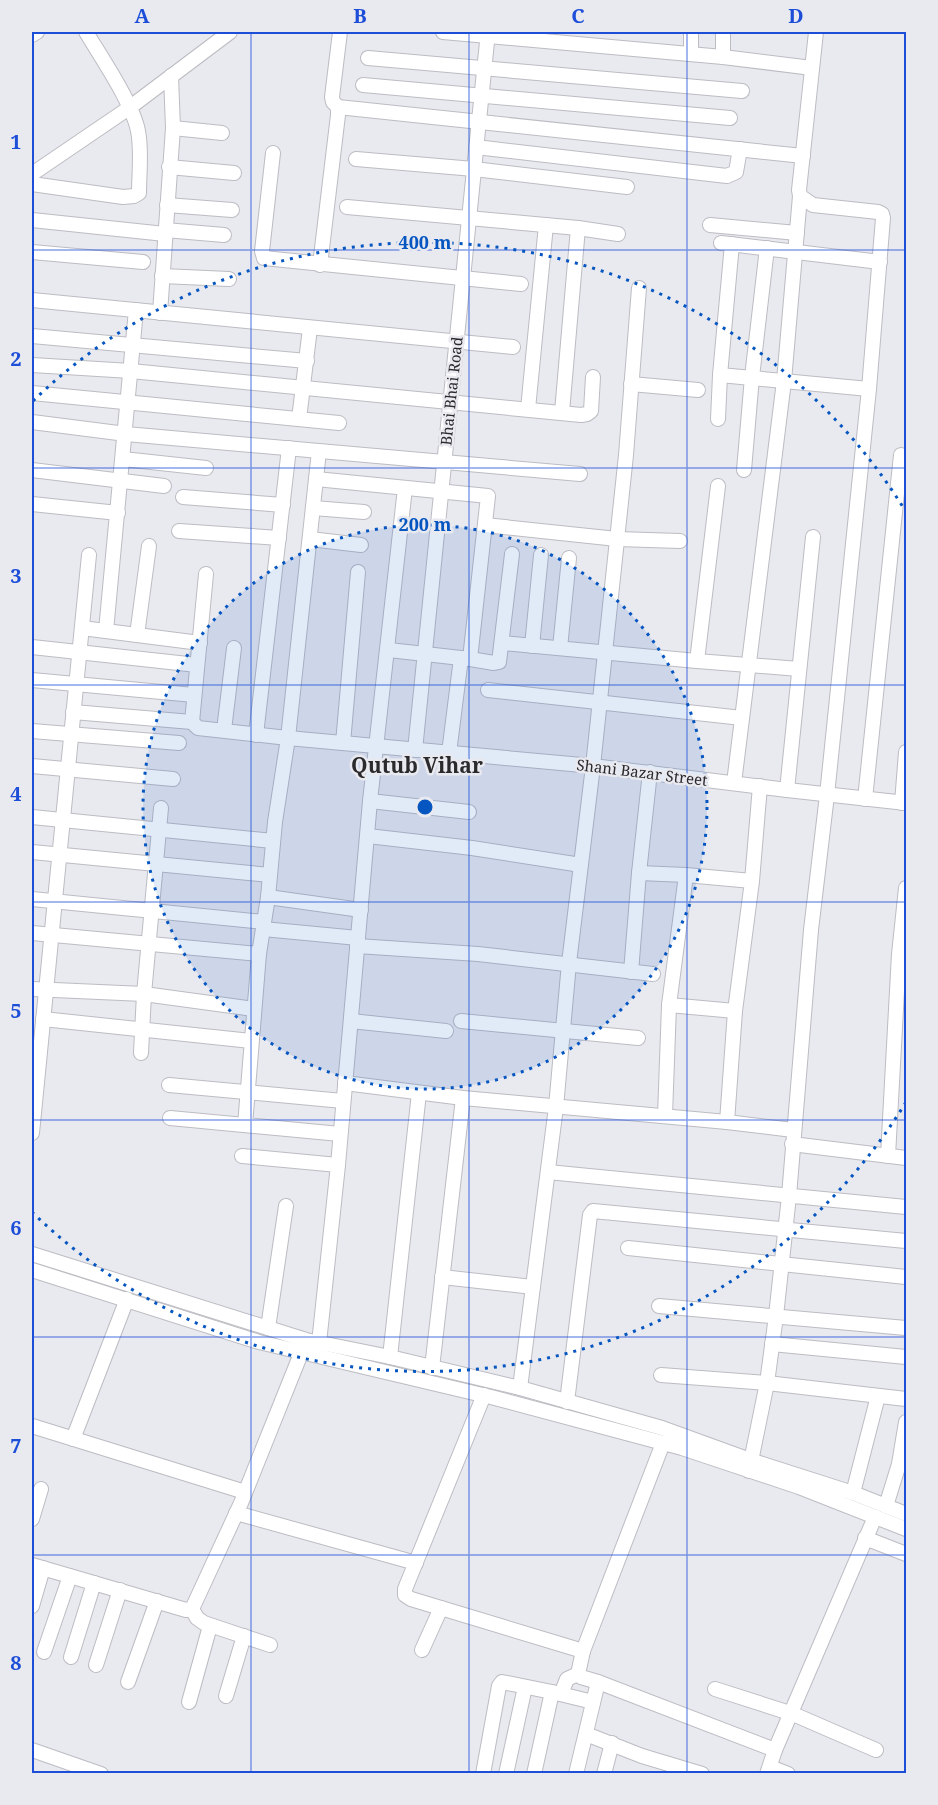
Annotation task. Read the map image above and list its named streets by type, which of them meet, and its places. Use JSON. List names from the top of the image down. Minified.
{"streets":{"street":["Bhai Bhai Road","Shani Bazar Street"]},"crossings":[["Bhai Bhai Road","Shani Bazar Street"]],"districts":["Qutub Vihar"],"grid":{"columns":["A","B","C","D"],"rows":["1","2","3","4","5","6","7","8"]},"rings":["400 m","200 m"]}
